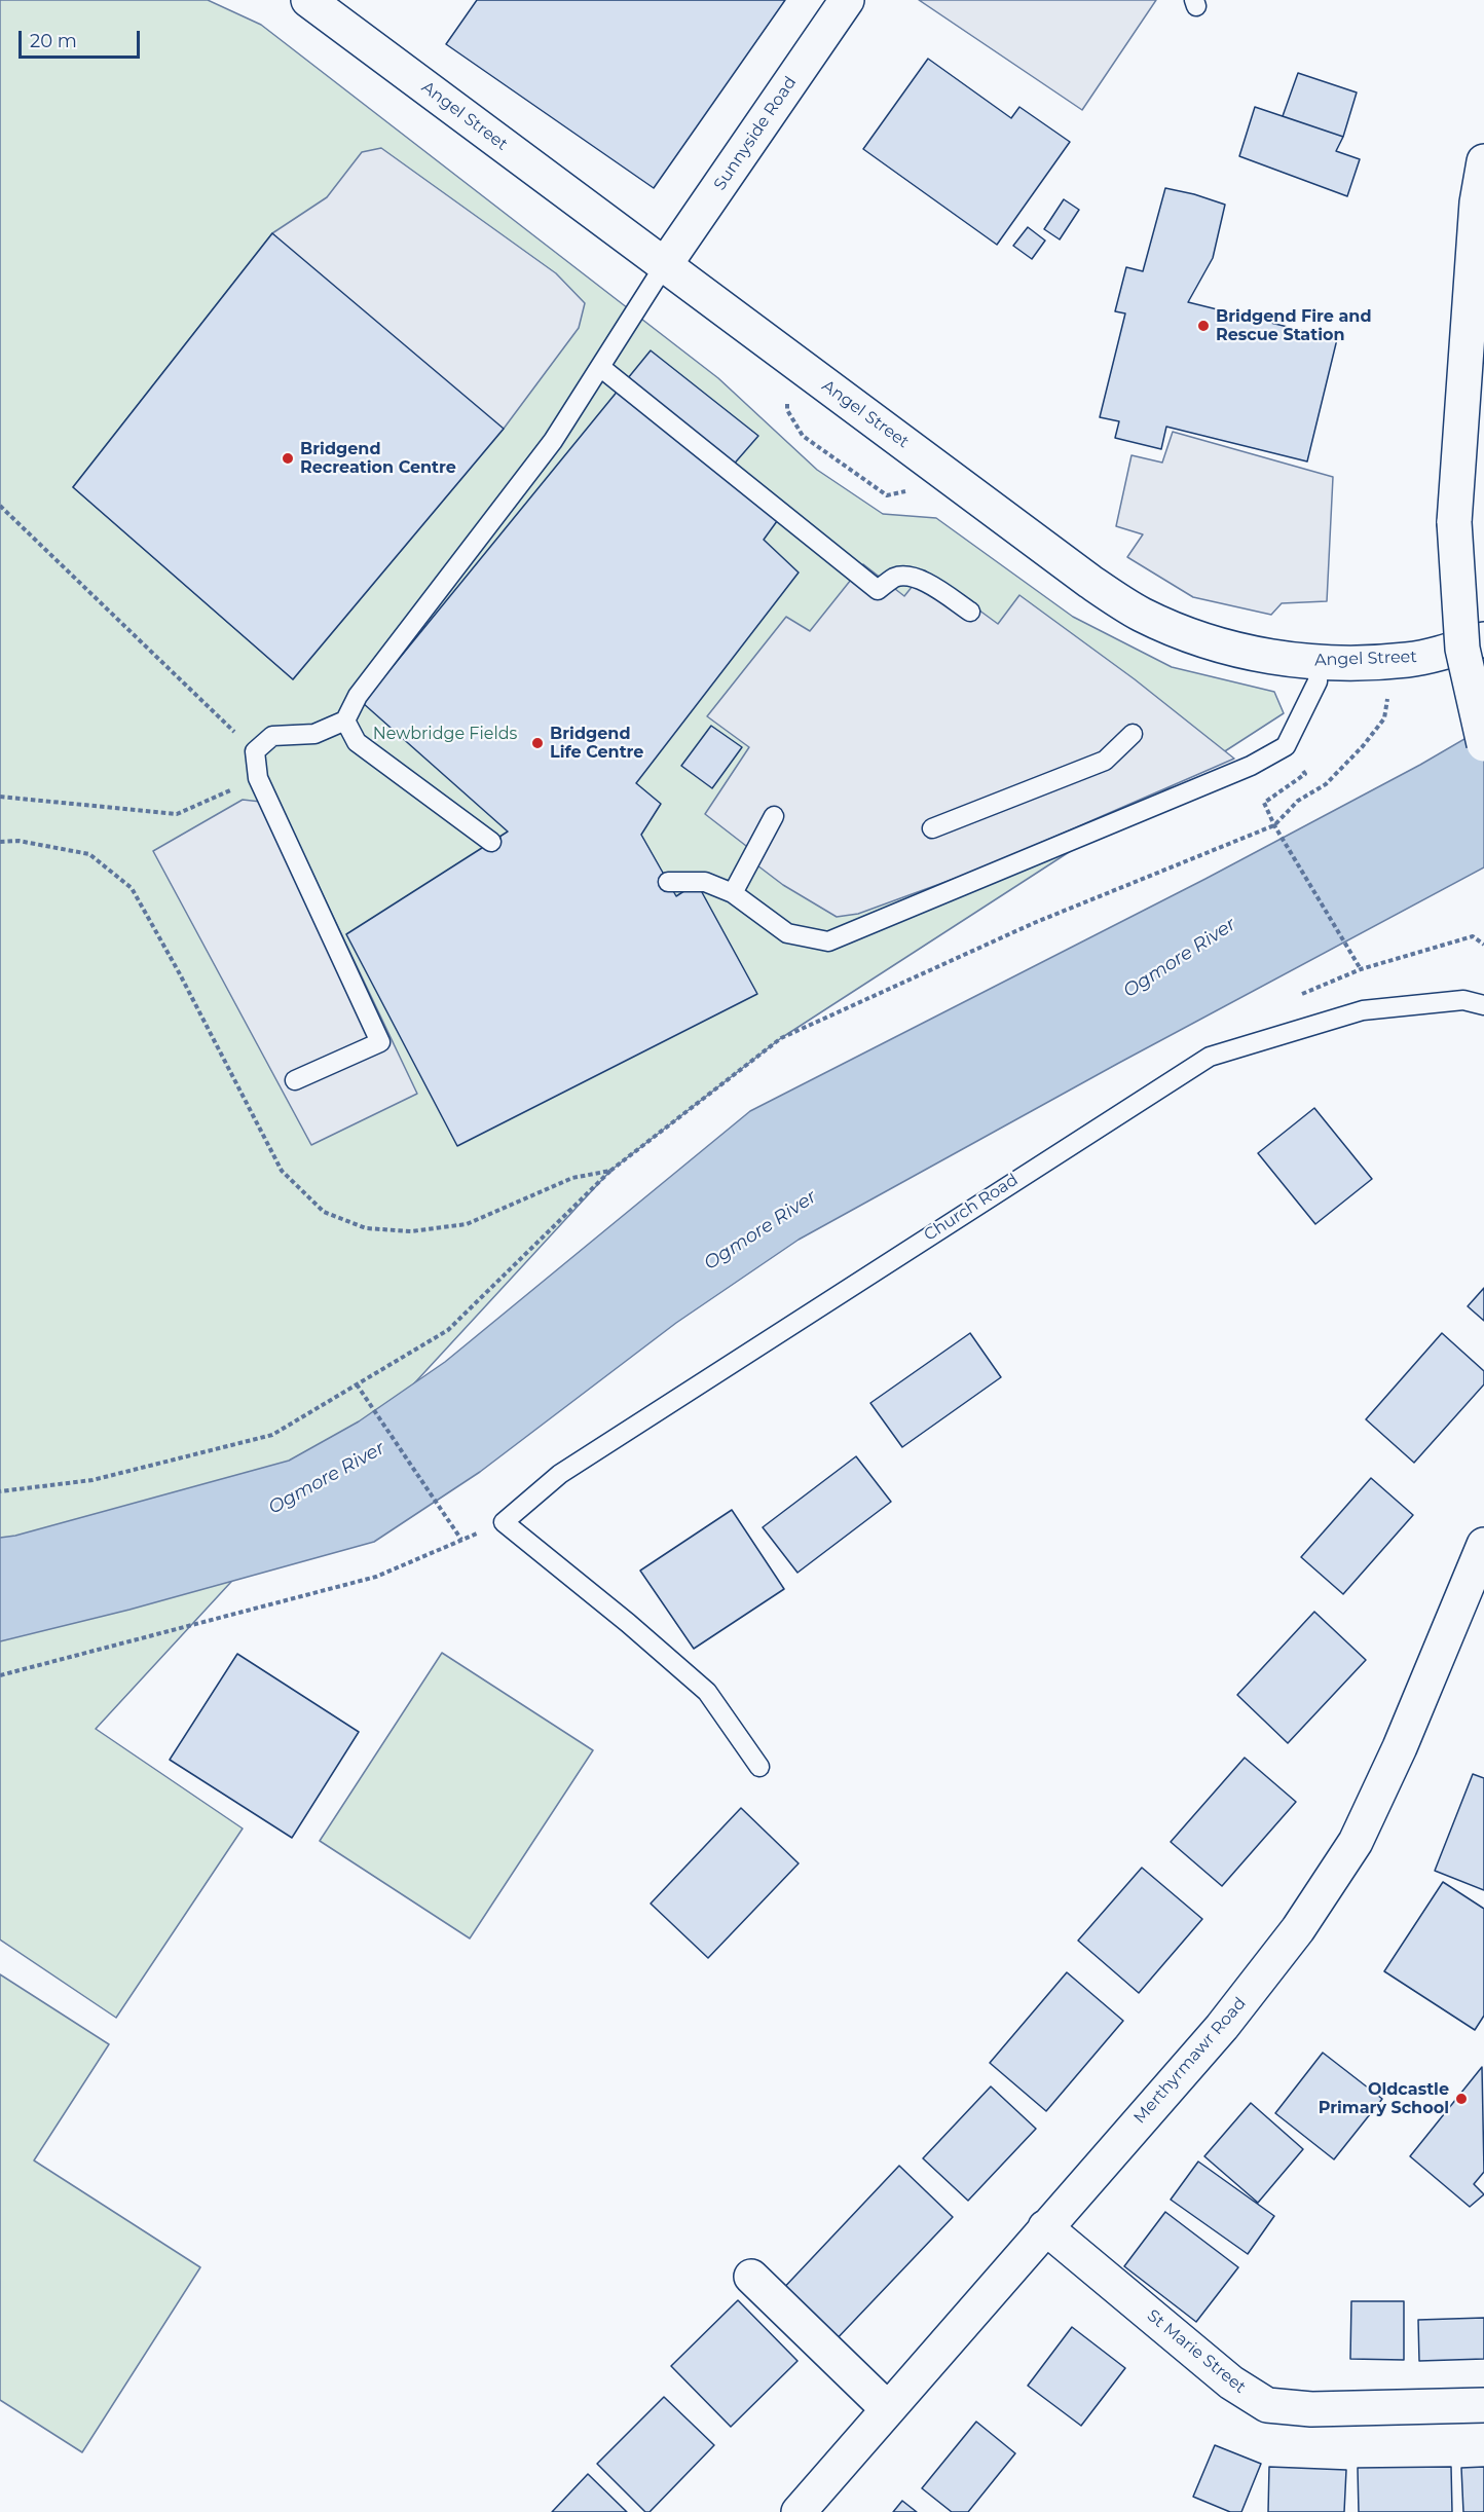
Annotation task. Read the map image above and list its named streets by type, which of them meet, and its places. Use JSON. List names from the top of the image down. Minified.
{"streets":{"street":["Angel Street","Sunnyside Road","Merthyrmawr Road","St Marie Street"],"lane":["Church Road"]},"crossings":[["Angel Street","Sunnyside Road"],["Merthyrmawr Road","St Marie Street"]],"water":["Ogmore River"],"parks":["Newbridge Fields"],"places":["Bridgend Fire and Rescue Station","Bridgend Recreation Centre","Bridgend Life Centre","Oldcastle Primary School"],"scale_bar":"20 m"}
